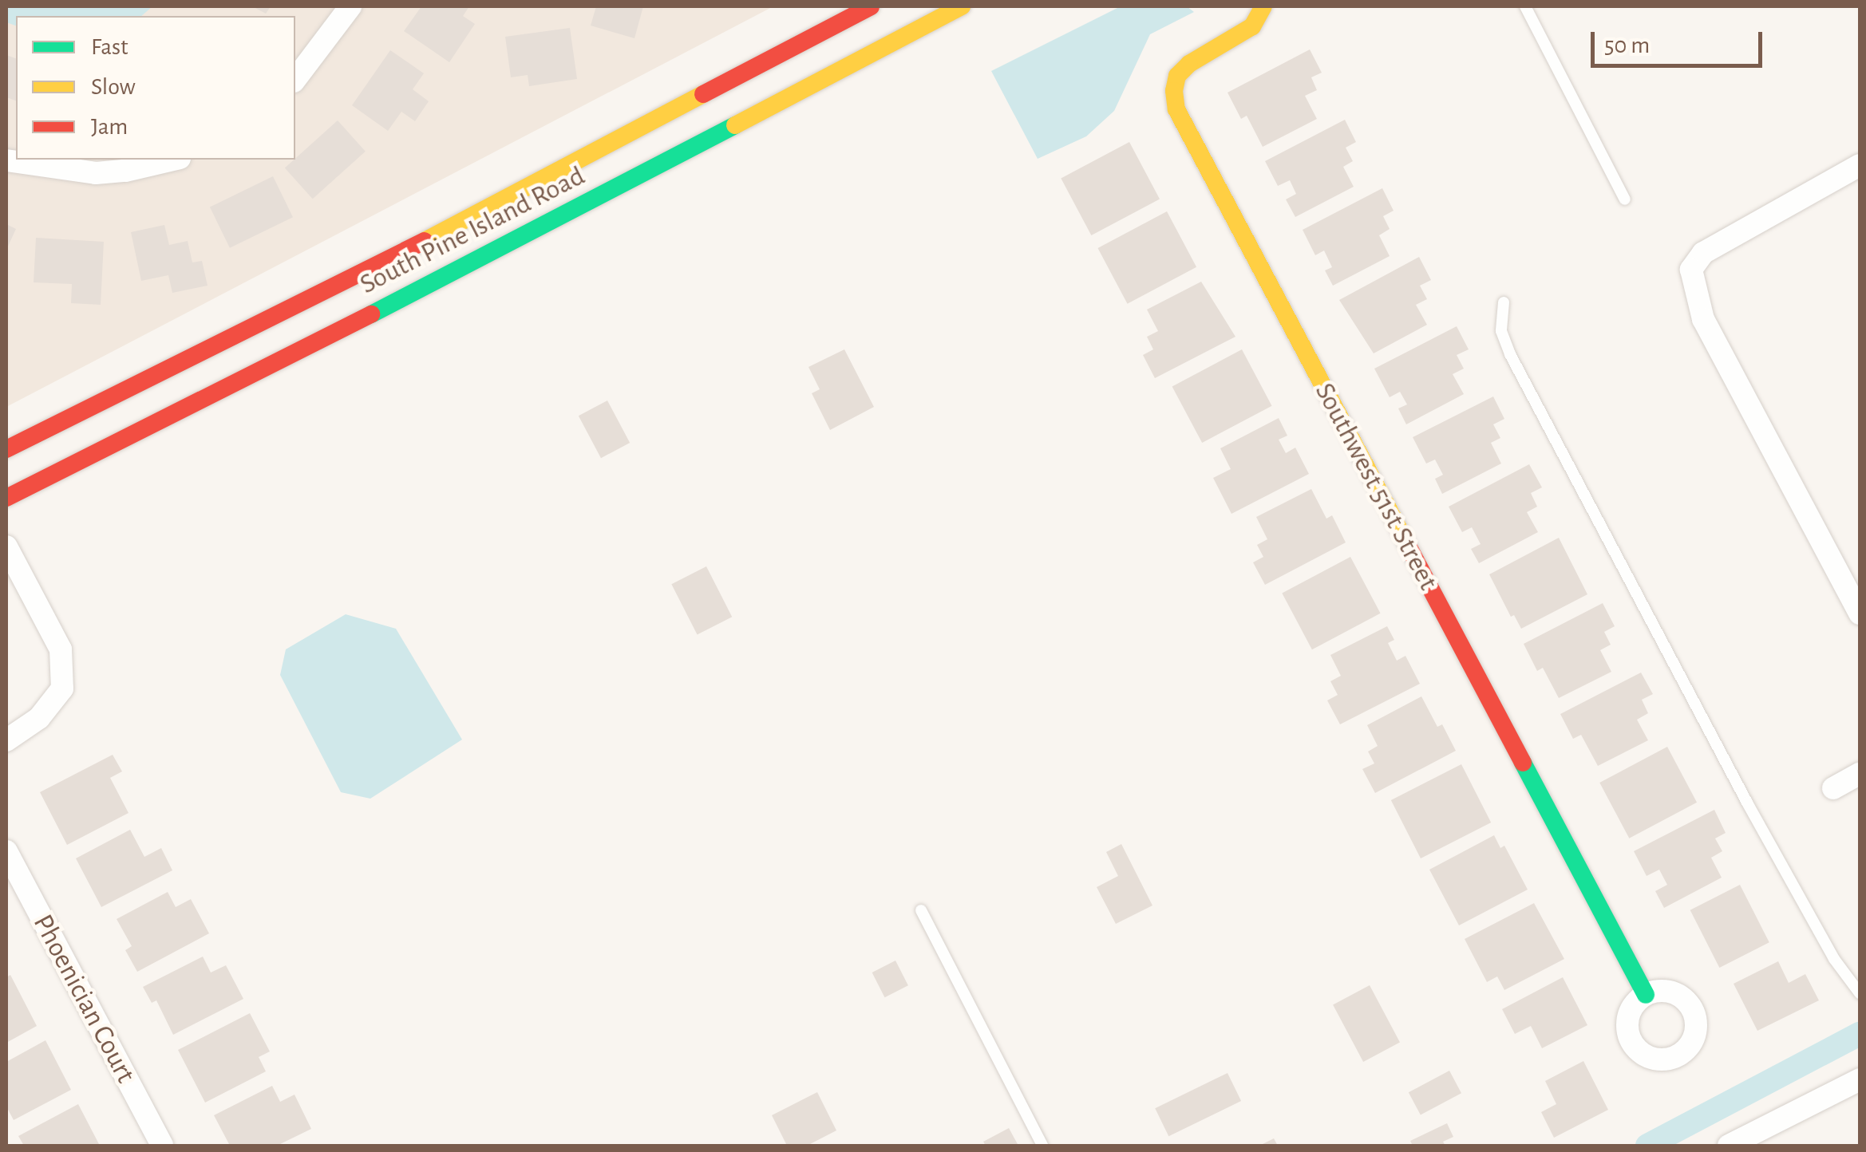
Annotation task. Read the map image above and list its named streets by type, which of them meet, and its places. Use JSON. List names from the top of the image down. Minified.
{"streets":{"main road":["South Pine Island Road","Southwest 51st Street"],"street":["Phoenician Court"]},"legend":["Fast","Slow","Jam"],"scale_bar":"50 m"}
